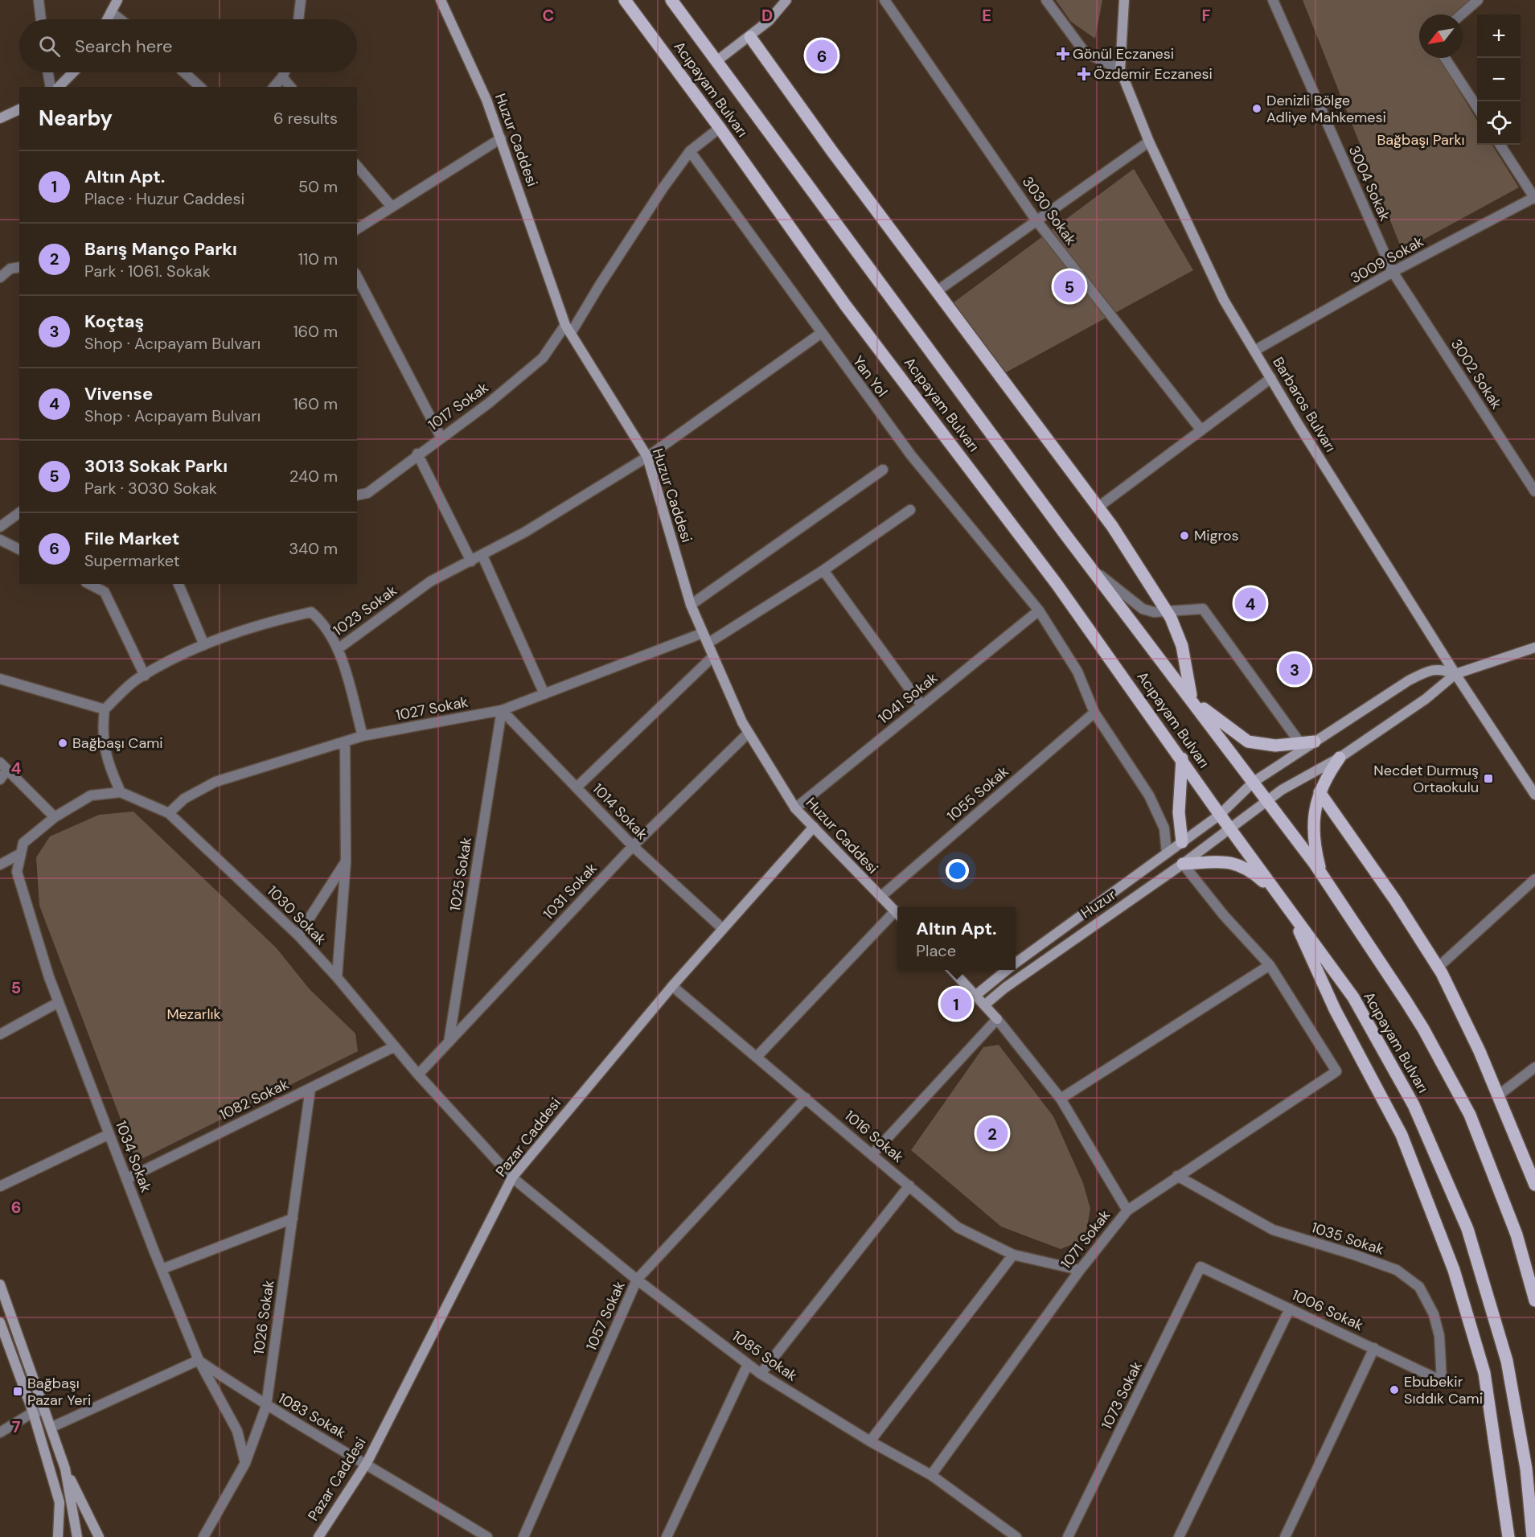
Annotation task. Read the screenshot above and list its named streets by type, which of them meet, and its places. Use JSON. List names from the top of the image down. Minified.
{"streets":{"main road":["Acıpayam Bulvarı"],"street":["Huzur Caddesi","3004 Sokak","3030 Sokak","3009 Sokak","3002 Sokak","Yan Yol","Barbaros Bulvarı","1017 Sokak","1023 Sokak","1041 Sokak","1027 Sokak","1055 Sokak","1014 Sokak","1025 Sokak","1031 Sokak","Huzur","1030 Sokak","1082 Sokak","1016 Sokak","Pazar Caddesi","1034 Sokak","1035 Sokak","1071 Sokak","1006 Sokak","1057 Sokak","1026 Sokak","1085 Sokak","1073 Sokak","1083 Sokak"]},"crossings":[["Acıpayam Bulvarı","1017 Sokak"],["Acıpayam Bulvarı","Huzur"],["Huzur Caddesi","1017 Sokak"],["Huzur Caddesi","1023 Sokak"],["Huzur Caddesi","1041 Sokak"],["Huzur Caddesi","1027 Sokak"],["Huzur Caddesi","1055 Sokak"],["Huzur Caddesi","1031 Sokak"],["Huzur Caddesi","Pazar Caddesi"],["3004 Sokak","3009 Sokak"],["3004 Sokak","3002 Sokak"],["3009 Sokak","3002 Sokak"],["3009 Sokak","Barbaros Bulvarı"],["Yan Yol","1017 Sokak"],["Yan Yol","1023 Sokak"],["Yan Yol","1041 Sokak"],["Yan Yol","1055 Sokak"],["Yan Yol","Huzur"],["Barbaros Bulvarı","Huzur"],["1027 Sokak","1014 Sokak"],["1027 Sokak","1025 Sokak"],["1027 Sokak","1030 Sokak"],["1014 Sokak","1025 Sokak"],["1014 Sokak","1031 Sokak"],["1014 Sokak","Pazar Caddesi"],["1025 Sokak","1031 Sokak"],["1031 Sokak","1030 Sokak"],["1030 Sokak","1082 Sokak"],["1030 Sokak","Pazar Caddesi"],["1030 Sokak","1034 Sokak"],["1030 Sokak","1085 Sokak"],["1082 Sokak","1034 Sokak"],["1082 Sokak","1026 Sokak"],["1016 Sokak","Pazar Caddesi"],["1016 Sokak","1071 Sokak"],["1016 Sokak","1057 Sokak"],["Pazar Caddesi","1085 Sokak"],["Pazar Caddesi","1083 Sokak"],["1034 Sokak","1026 Sokak"],["1034 Sokak","1083 Sokak"],["1035 Sokak","1006 Sokak"],["1071 Sokak","1085 Sokak"],["1006 Sokak","1073 Sokak"],["1057 Sokak","1085 Sokak"],["1026 Sokak","1083 Sokak"]],"parks":["Bağbaşı Parkı","Mezarlık"],"places":{"health":["Gönül Eczanesi","Özdemir Eczanesi"],"other":["Denizli Bölge Adliye Mahkemesi","Migros","Bağbaşı Cami","Ebubekir Sıddık Cami"],"transit":["Necdet Durmuş Ortaokulu","Bağbaşı Pazar Yeri"]},"north":"bottom left","page":{"map_buttons":["+","−"],"search":"Search here","pins":["6","5","4","3","1","2"],"heading":["Nearby","6 results"],"list":[{"mark":"1","name":"Altın Apt.","note":"Place · Huzur Caddesi","value":"50 m"},{"mark":"2","name":"Barış Manço Parkı","note":"Park · 1061. Sokak","value":"110 m"},{"mark":"3","name":"Koçtaş","note":"Shop · Acıpayam Bulvarı","value":"160 m"},{"mark":"4","name":"Vivense","note":"Shop · Acıpayam Bulvarı","value":"160 m"},{"mark":"5","name":"3013 Sokak Parkı","note":"Park · 3030 Sokak","value":"240 m"},{"mark":"6","name":"File Market","note":"Supermarket","value":"340 m"}],"popup":["Altın Apt.","Place"]},"grid":{"columns":["C","D","E","F"],"rows":["4","5","6","7"]}}
